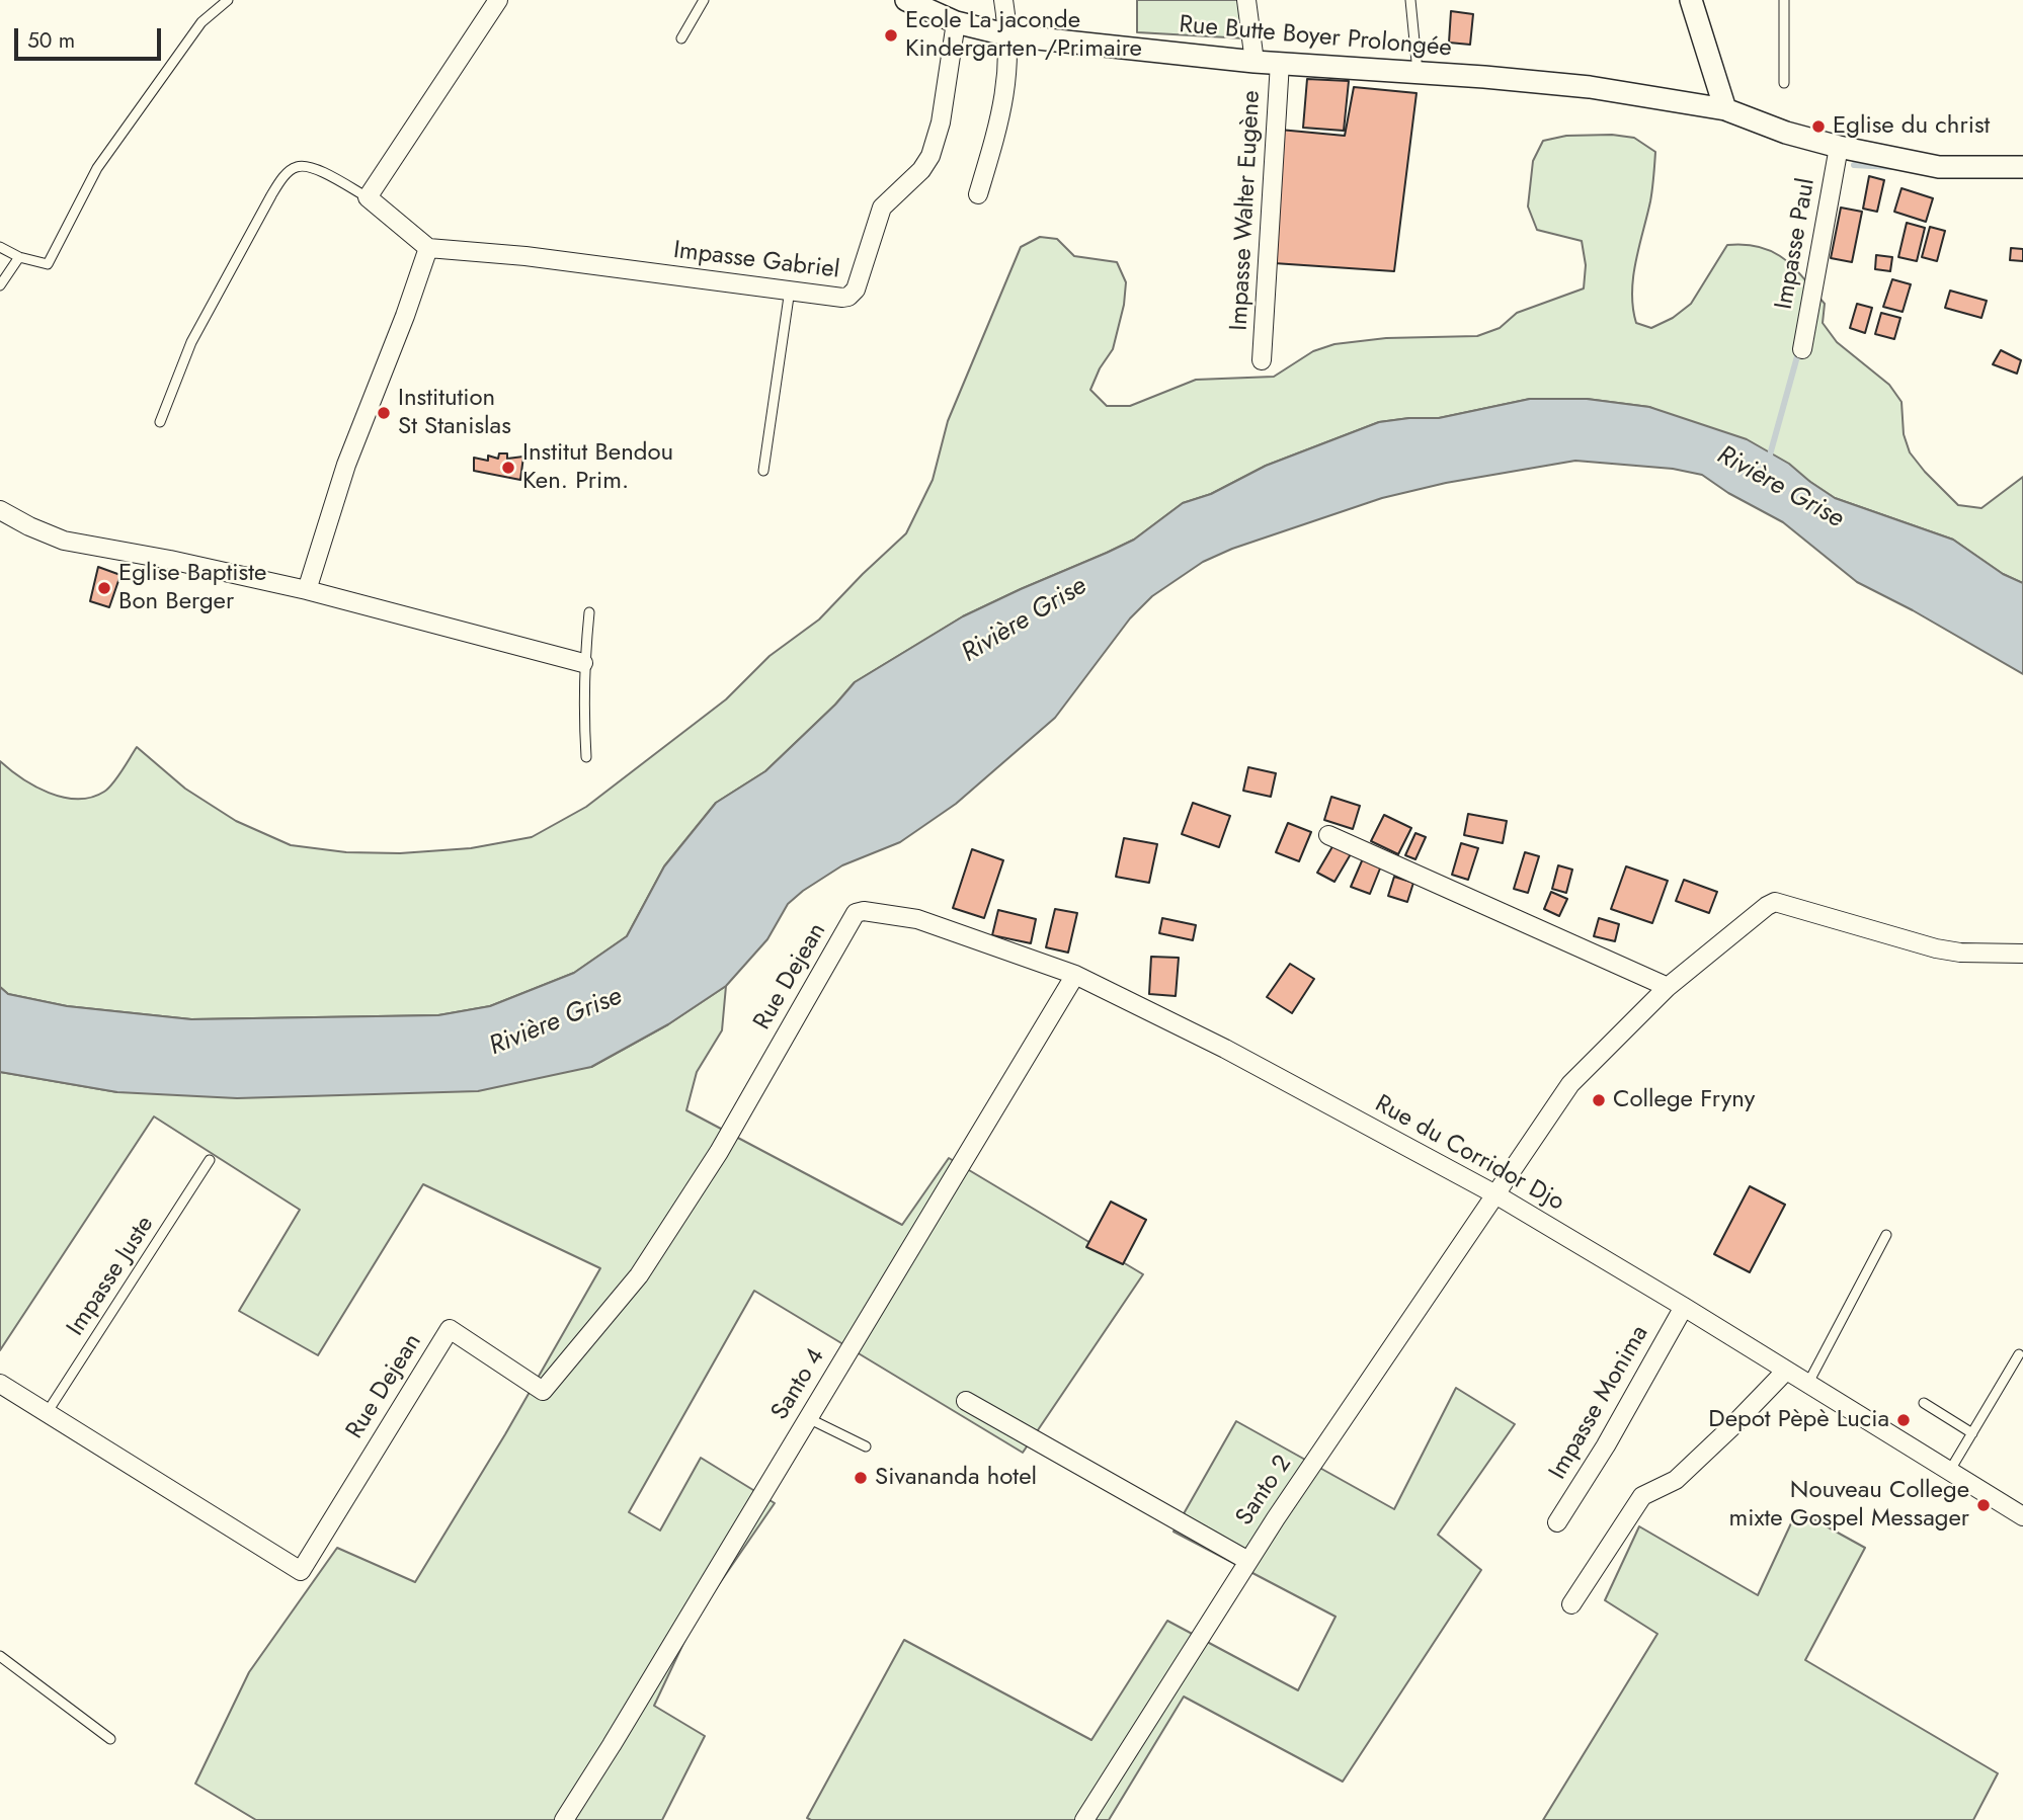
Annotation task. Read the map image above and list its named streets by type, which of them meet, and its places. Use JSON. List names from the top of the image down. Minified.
{"streets":{"street":["Rue Butte Boyer Prolongée","Impasse Walter Eugène","Impasse Paul","Impasse Gabriel","Rue Dejean","Rue du Corridor Djo","Santo 4","Impasse Monima","Santo 2"],"lane":["Impasse Juste"]},"crossings":[["Rue Butte Boyer Prolongée","Impasse Walter Eugène"],["Rue Butte Boyer Prolongée","Impasse Paul"],["Rue Butte Boyer Prolongée","Impasse Gabriel"],["Rue Dejean","Rue du Corridor Djo"],["Rue Dejean","Impasse Juste"],["Rue du Corridor Djo","Santo 4"],["Rue du Corridor Djo","Impasse Monima"],["Rue du Corridor Djo","Santo 2"]],"water":["Rivière Grise"],"places":["Ecole La jaconde Kindergarten /Primaire","Eglise du christ","Institution St Stanislas","Institut Bendou Ken. Prim.","Eglise Baptiste Bon Berger","College Fryny","Depot Pèpè Lucia","Sivananda hotel","Nouveau College mixte Gospel Messager"],"scale_bar":"50 m"}
